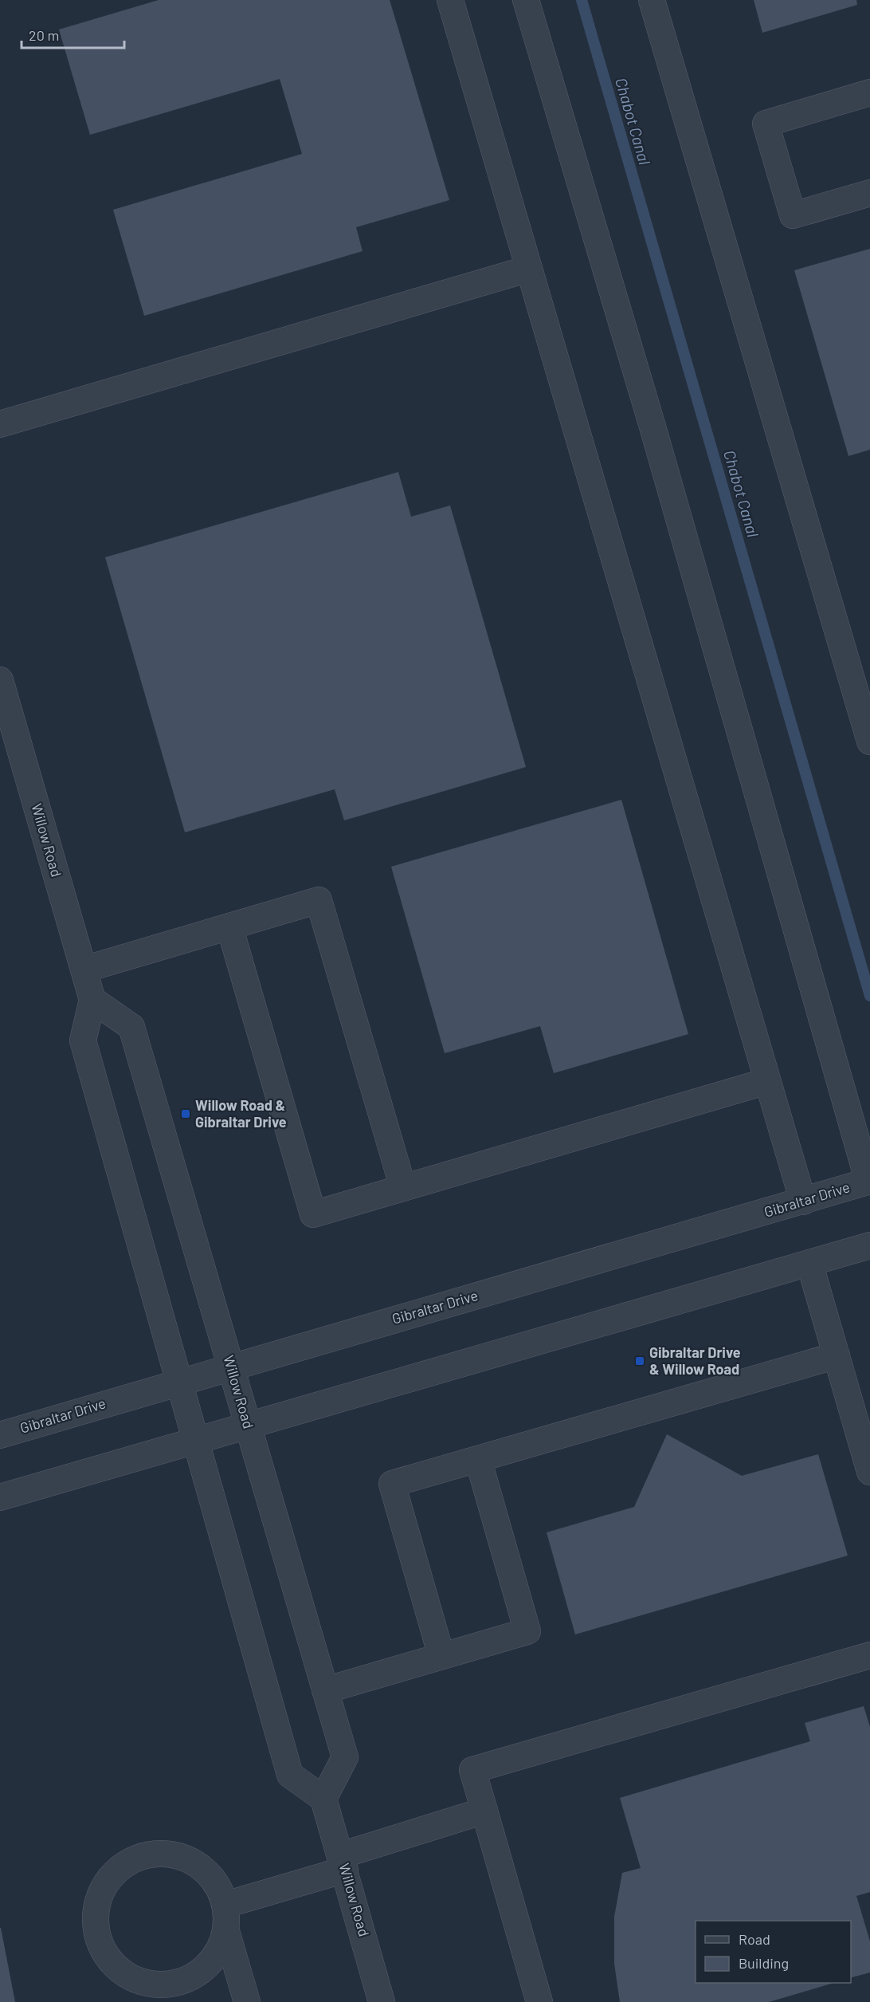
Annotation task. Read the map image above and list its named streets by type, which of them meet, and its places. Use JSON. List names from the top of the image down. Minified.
{"streets":{"street":["Willow Road","Gibraltar Drive"]},"crossings":[["Willow Road","Gibraltar Drive"]],"water":["Chabot Canal"],"places":{"transit":["Willow Road & Gibraltar Drive","Gibraltar Drive & Willow Road"]},"legend":["Road","Building"],"scale_bar":"20 m"}
